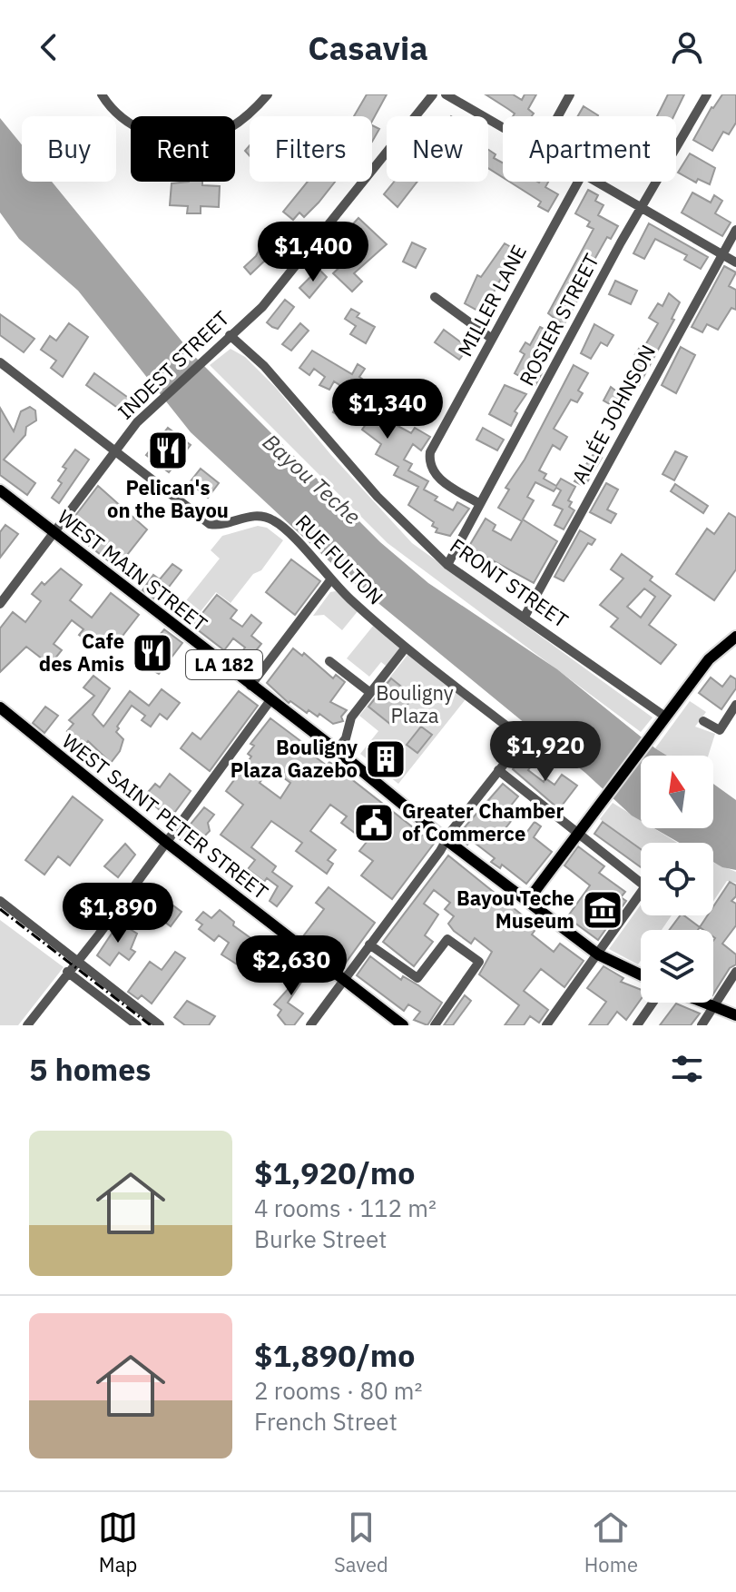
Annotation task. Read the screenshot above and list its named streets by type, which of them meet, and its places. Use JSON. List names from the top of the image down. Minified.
{"streets":{"main road":["WEST MAIN STREET","LA 182","WEST SAINT PETER STREET"],"street":["MILLER LANE","ROSIER STREET","INDEST STREET","ALLÉE JOHNSON","RUE FULTON","FRONT STREET"]},"crossings":[["MILLER LANE","ROSIER STREET"],["ROSIER STREET","FRONT STREET"],["INDEST STREET","RUE FULTON"],["INDEST STREET","WEST MAIN STREET"],["INDEST STREET","FRONT STREET"],["ALLÉE JOHNSON","FRONT STREET"],["WEST MAIN STREET","LA 182"]],"water":["Bayou Teche"],"parks":["Bouligny Plaza"],"places":{"restaurant":["Pelican's on the Bayou","Cafe des Amis"],"building":["Bouligny Plaza Gazebo"],"public building":["Greater Chamber of Commerce"],"museum":["Bayou Teche Museum"]},"north":"top","page":{"header":"Casavia","chip":["Buy","Rent","Filters","New","Apartment"],"price":["$1,400","$1,340","$1,920","$1,890","$2,630"],"heading":"5 homes","list":[{"name":"$1,920/mo","note":"4 rooms · 112 m² · Burke Street"},{"name":"$1,890/mo","note":"2 rooms · 80 m² · French Street"}],"tabs":["Map","Saved","Home"]}}
